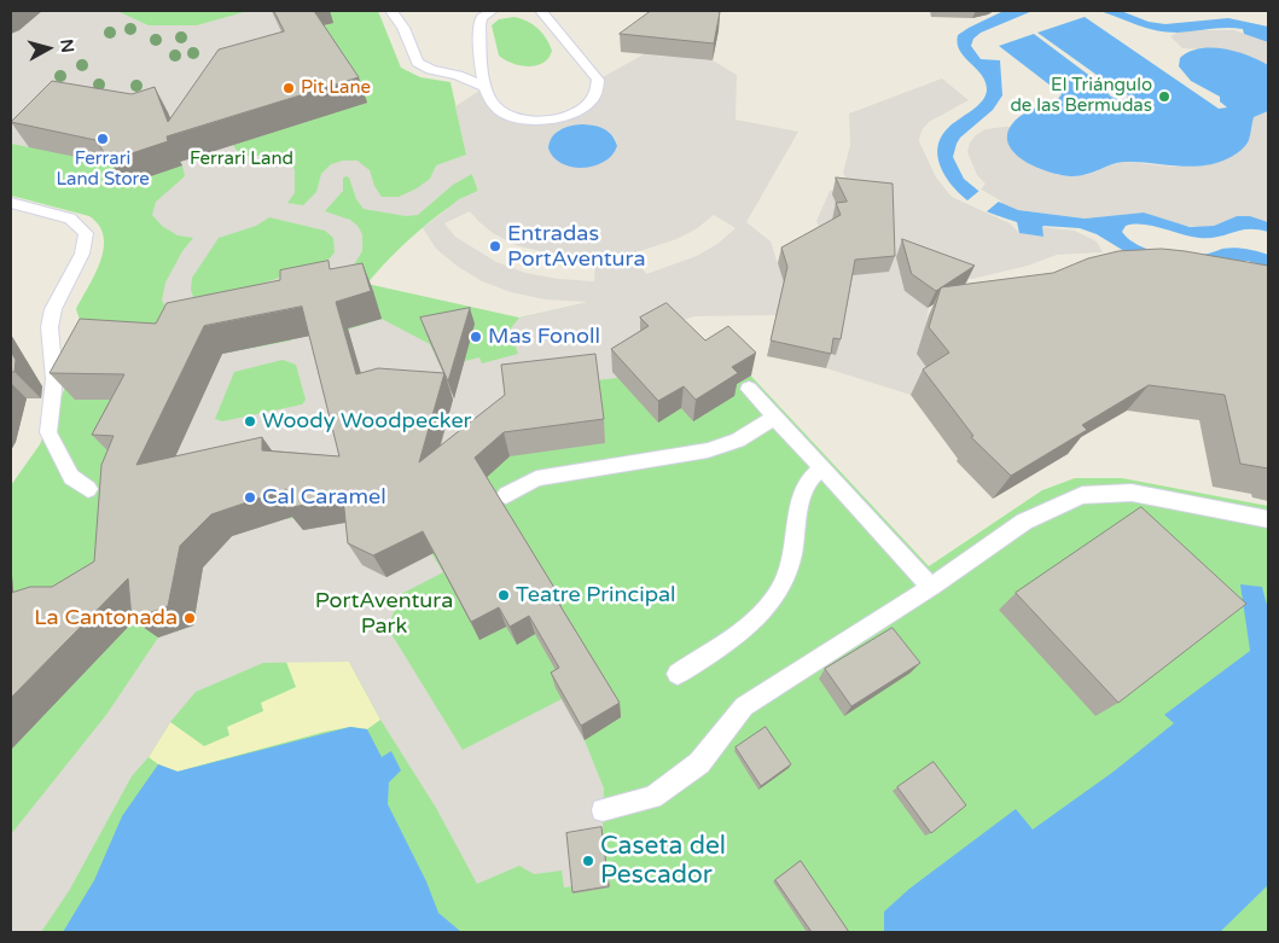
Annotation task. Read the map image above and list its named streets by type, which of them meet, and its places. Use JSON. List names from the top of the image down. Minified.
{"parks":["Ferrari Land","PortAventura Park"],"places":["Pit Lane","El Triángulo de las Bermudas","Ferrari Land Store","Entradas PortAventura","Mas Fonoll","Woody Woodpecker","Cal Caramel","Teatre Principal","La Cantonada","Caseta del Pescador"],"north":"right"}
